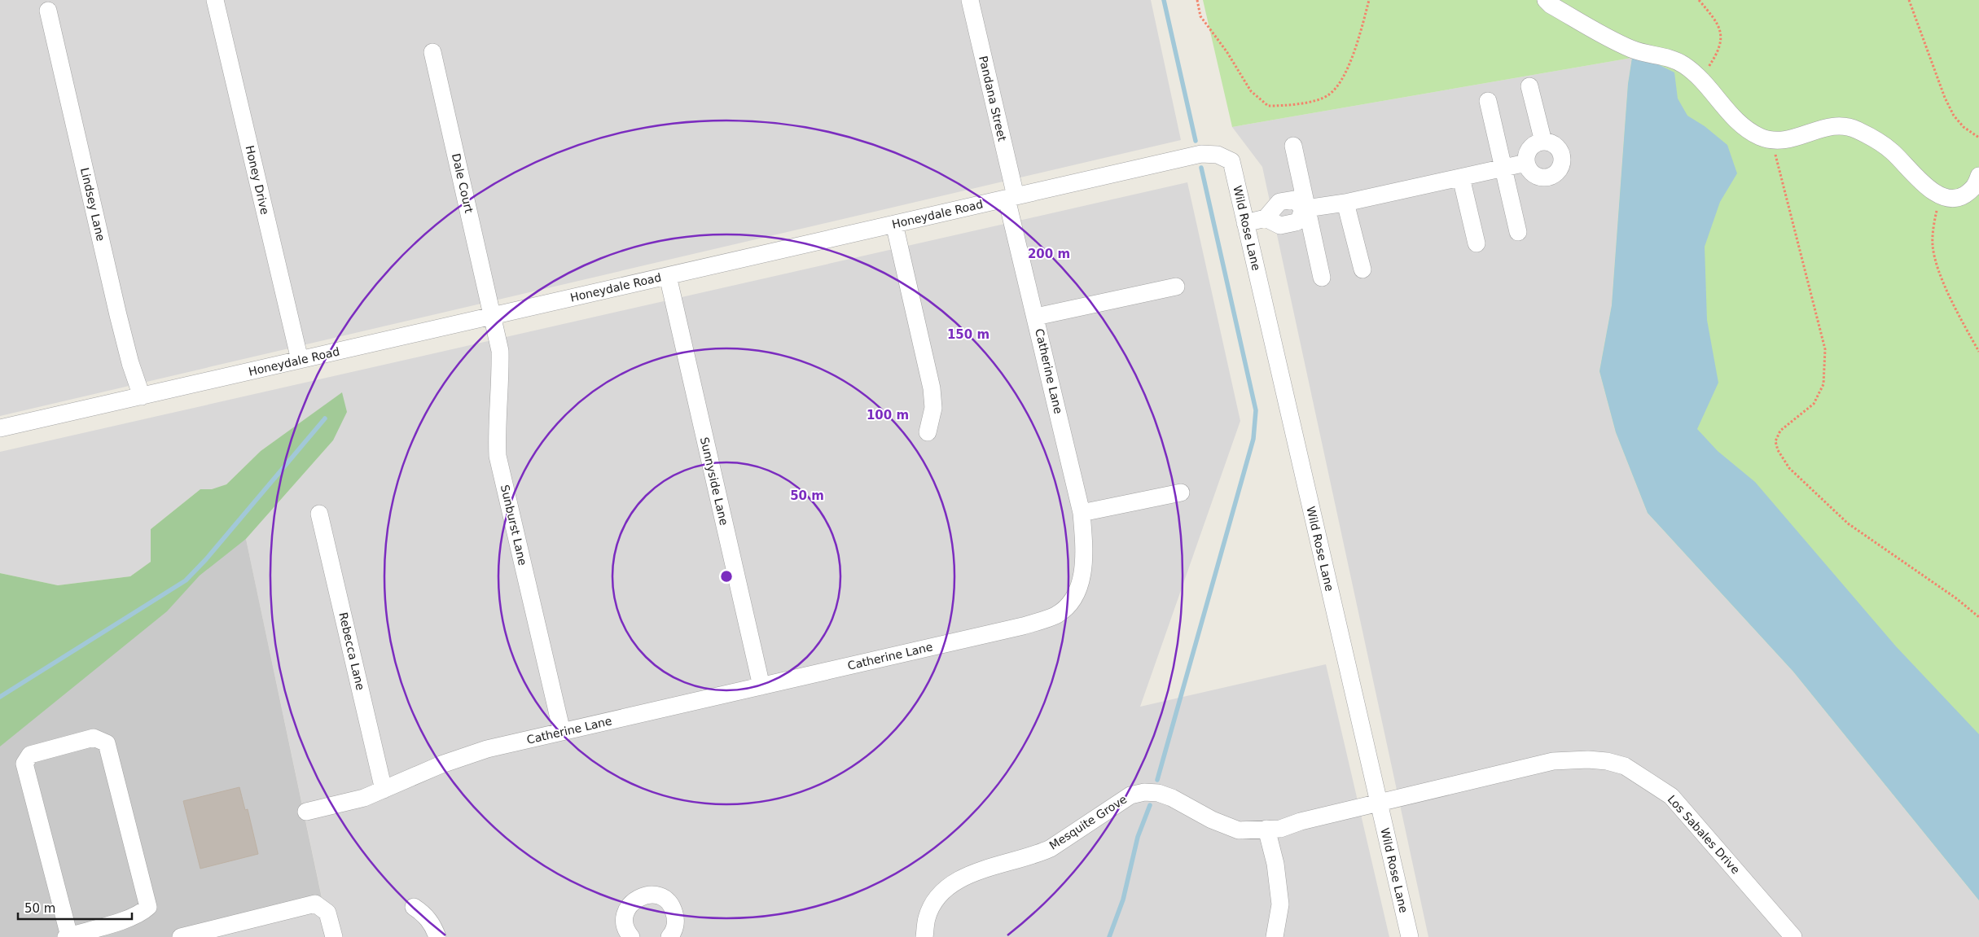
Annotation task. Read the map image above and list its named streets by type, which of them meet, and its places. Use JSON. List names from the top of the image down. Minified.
{"streets":{"street":["Pandana Street","Honey Drive","Dale Court","Lindsey Lane","Honeydale Road","Wild Rose Lane","Catherine Lane","Sunnyside Lane","Sunburst Lane","Rebecca Lane","Mesquite Grove","Los Sabales Drive"]},"crossings":[["Pandana Street","Honeydale Road"],["Pandana Street","Catherine Lane"],["Honey Drive","Honeydale Road"],["Dale Court","Honeydale Road"],["Dale Court","Sunburst Lane"],["Lindsey Lane","Honeydale Road"],["Honeydale Road","Wild Rose Lane"],["Honeydale Road","Catherine Lane"],["Honeydale Road","Sunnyside Lane"],["Honeydale Road","Sunburst Lane"],["Wild Rose Lane","Mesquite Grove"],["Wild Rose Lane","Los Sabales Drive"],["Catherine Lane","Sunnyside Lane"],["Catherine Lane","Sunburst Lane"],["Catherine Lane","Rebecca Lane"],["Mesquite Grove","Los Sabales Drive"]],"scale_bar":"50 m","rings":["200 m","150 m","100 m","50 m"]}
